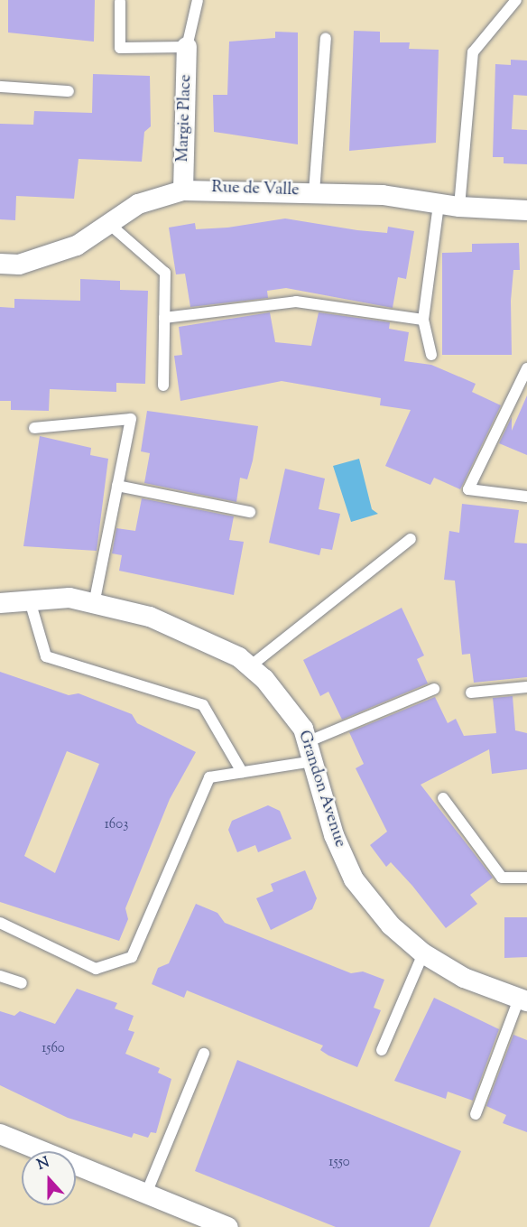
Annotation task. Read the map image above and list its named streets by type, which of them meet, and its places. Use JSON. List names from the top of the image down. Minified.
{"streets":{"street":["Margie Place","Rue de Valle","Grandon Avenue"]},"crossings":[["Margie Place","Rue de Valle"]],"house_numbers":["1603","1560","1550"],"north":"top"}
